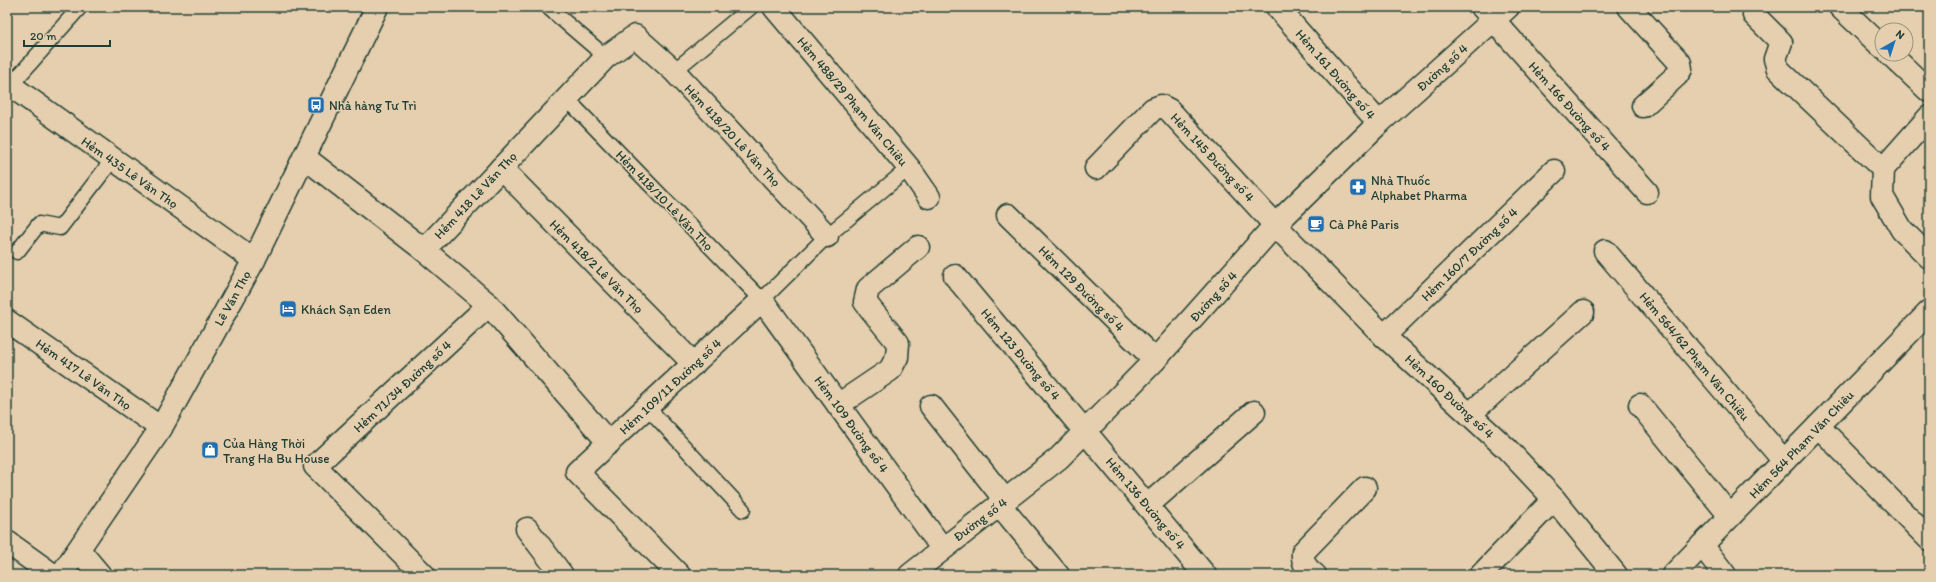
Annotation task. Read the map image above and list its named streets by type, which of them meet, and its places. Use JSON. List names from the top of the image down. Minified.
{"streets":{"street":["Đường số 4","Hẻm 161 Đường số 4","Hẻm 488/29 Phạm Văn Chiêu","Hẻm 166 Đường số 4","Hẻm 418/20 Lê Văn Thọ","Hẻm 145 Đường số 4","Hẻm 435 Lê Văn Thọ","Hẻm 418 Lê Văn Thọ","Hẻm 160/7 Đường số 4","Hẻm 418/2 Lê Văn Thọ","Hẻm 129 Đường số 4","Lê Văn Thọ","Hẻm 123 Đường số 4","Hẻm 564/62 Phạm Văn Chiêu","Hẻm 417 Lê Văn Thọ","Hẻm 71/34 Đường số 4","Hẻm 109/11 Đường số 4","Hẻm 160 Đường số 4","Hẻm 109 Đường số 4","Hẻm 564 Phạm Văn Chiêu","Hẻm 136 Đường số 4"],"lane":["Hẻm 418/10 Lê Văn Thọ"]},"crossings":[["Đường số 4","Hẻm 161 Đường số 4"],["Đường số 4","Hẻm 166 Đường số 4"],["Đường số 4","Hẻm 145 Đường số 4"],["Đường số 4","Hẻm 129 Đường số 4"],["Đường số 4","Hẻm 123 Đường số 4"],["Đường số 4","Hẻm 160 Đường số 4"],["Đường số 4","Hẻm 109 Đường số 4"],["Đường số 4","Hẻm 136 Đường số 4"],["Hẻm 418/20 Lê Văn Thọ","Hẻm 418 Lê Văn Thọ"],["Hẻm 145 Đường số 4","Hẻm 160 Đường số 4"],["Hẻm 435 Lê Văn Thọ","Lê Văn Thọ"],["Hẻm 418 Lê Văn Thọ","Hẻm 418/10 Lê Văn Thọ"],["Hẻm 418 Lê Văn Thọ","Hẻm 418/2 Lê Văn Thọ"],["Hẻm 418 Lê Văn Thọ","Lê Văn Thọ"],["Hẻm 418/10 Lê Văn Thọ","Hẻm 109/11 Đường số 4"],["Hẻm 418/10 Lê Văn Thọ","Hẻm 109 Đường số 4"],["Hẻm 160/7 Đường số 4","Hẻm 160 Đường số 4"],["Hẻm 418/2 Lê Văn Thọ","Hẻm 109/11 Đường số 4"],["Lê Văn Thọ","Hẻm 417 Lê Văn Thọ"],["Hẻm 123 Đường số 4","Hẻm 136 Đường số 4"],["Hẻm 564/62 Phạm Văn Chiêu","Hẻm 564 Phạm Văn Chiêu"],["Hẻm 109/11 Đường số 4","Hẻm 109 Đường số 4"]],"places":{"bus stop":["Nhà hàng Tư Trì"],"pharmacy":["Nhà Thuốc Alphabet Pharma"],"cafe":["Cà Phê Paris"],"hotel":["Khách Sạn Eden"],"shop":["Của Hàng Thời Trang Ha Bu House"]},"scale_bar":"20 m","north":"top right"}
